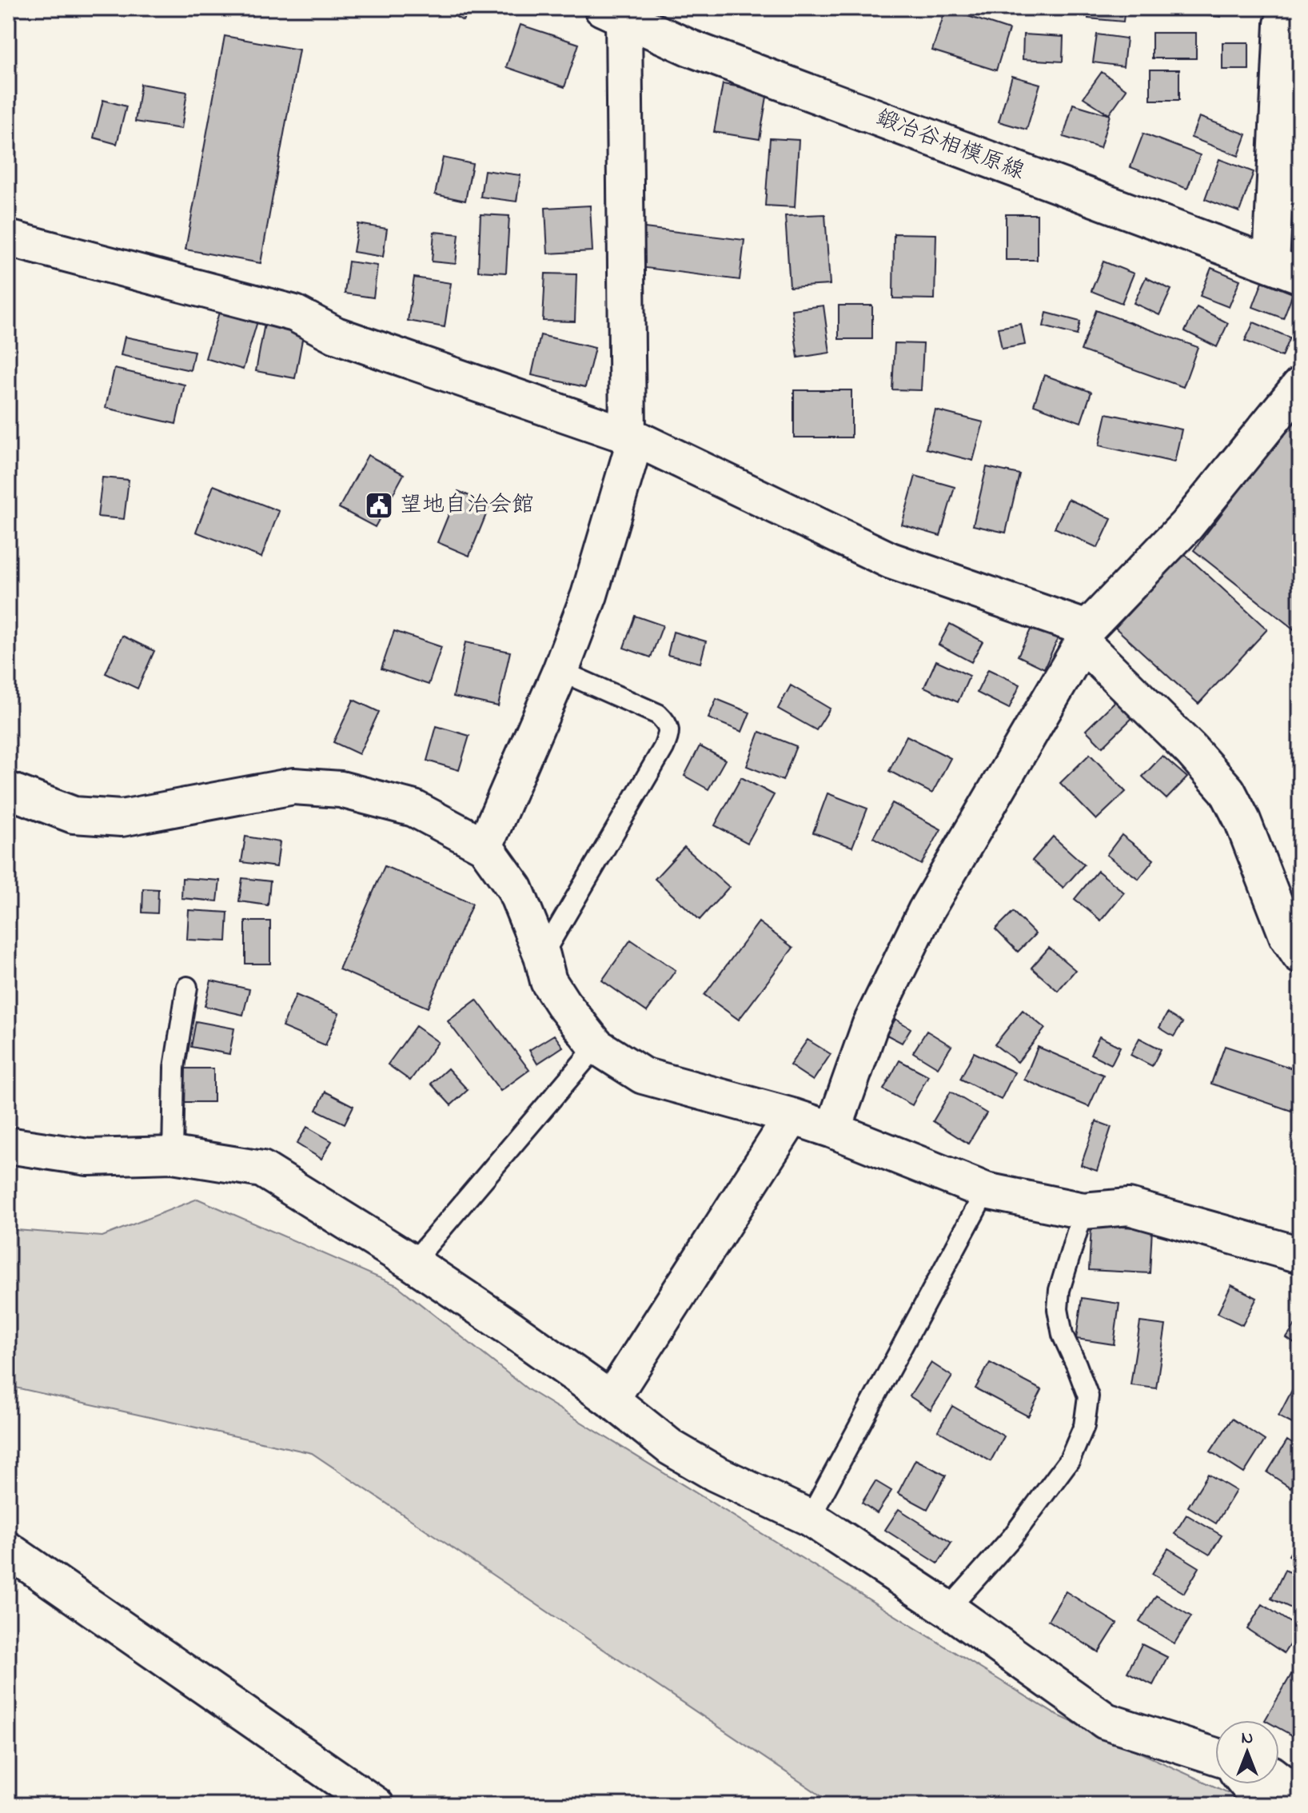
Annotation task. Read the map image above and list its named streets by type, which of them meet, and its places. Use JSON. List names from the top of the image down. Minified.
{"streets":{"street":["鍛冶谷相模原線"]},"places":{"public building":["望地自治会館"]},"north":"top"}
